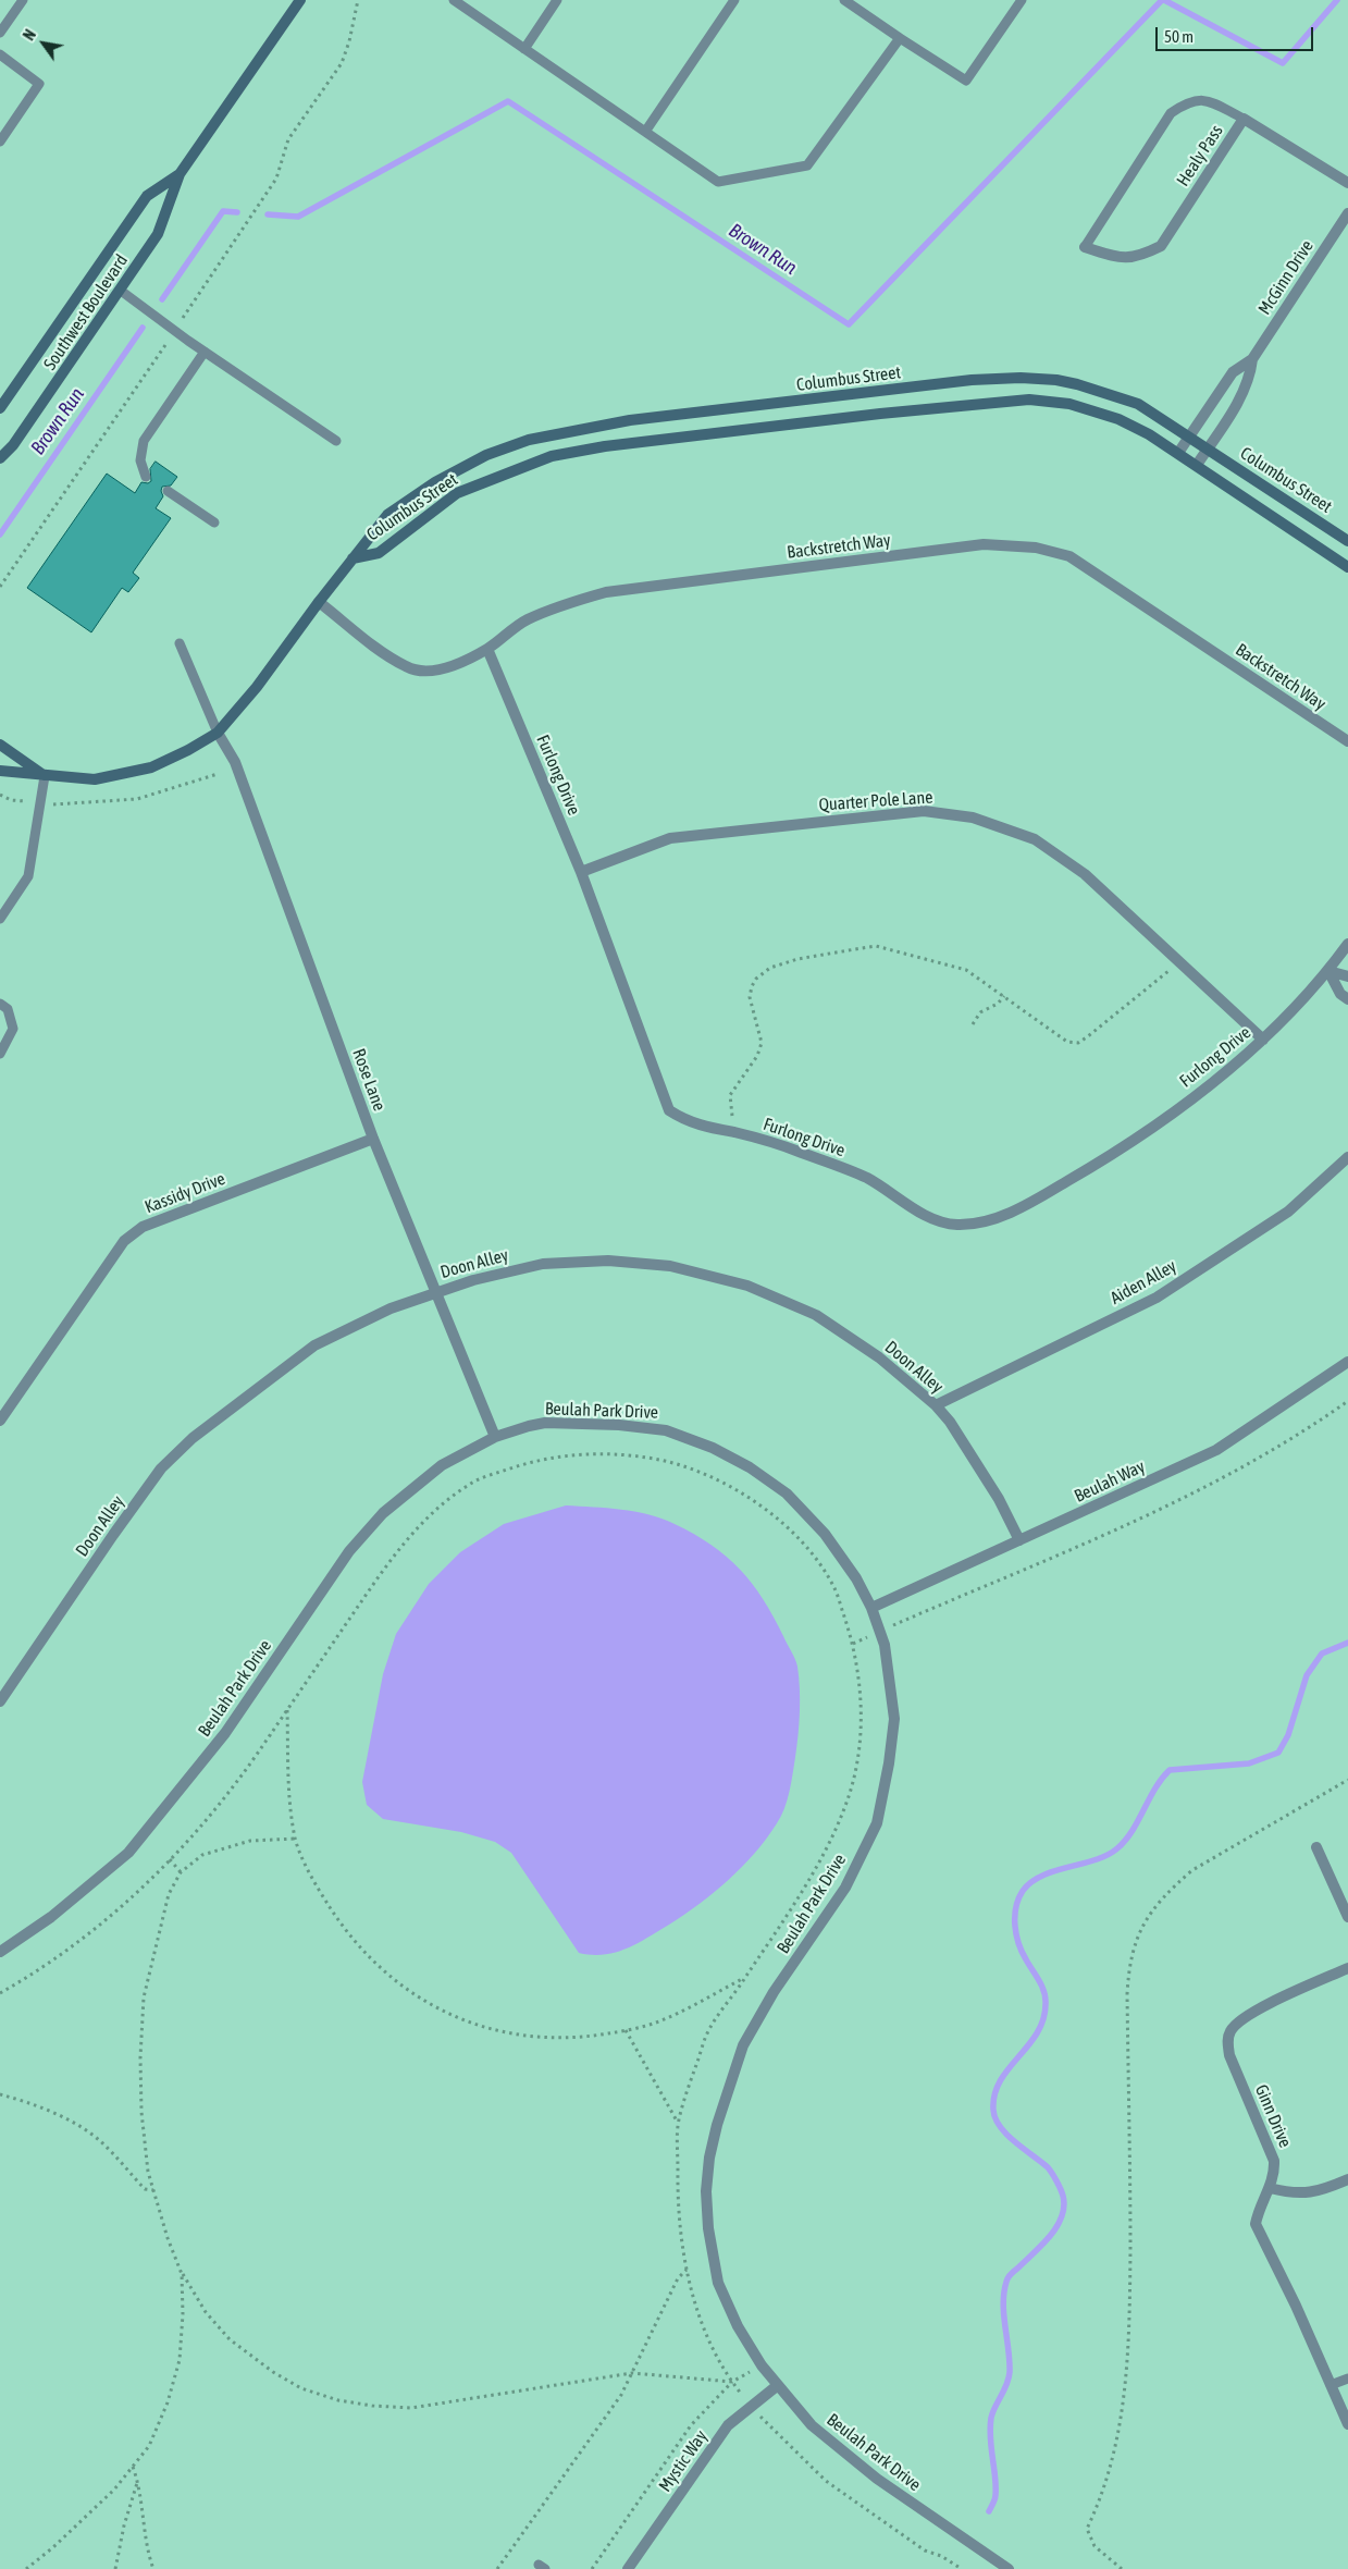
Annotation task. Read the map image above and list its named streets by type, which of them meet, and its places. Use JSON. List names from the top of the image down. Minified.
{"streets":{"street":["Healy Pass","McGinn Drive","Southwest Boulevard","Columbus Street","Backstretch Way","Furlong Drive","Quarter Pole Lane","Rose Lane","Kassidy Drive","Doon Alley","Aiden Alley","Beulah Park Drive","Beulah Way","Ginn Drive","Mystic Way"]},"crossings":[["McGinn Drive","Columbus Street"],["Columbus Street","Backstretch Way"],["Columbus Street","Rose Lane"],["Backstretch Way","Furlong Drive"],["Furlong Drive","Quarter Pole Lane"],["Rose Lane","Kassidy Drive"],["Rose Lane","Doon Alley"],["Rose Lane","Beulah Park Drive"],["Doon Alley","Aiden Alley"],["Doon Alley","Beulah Way"],["Beulah Park Drive","Beulah Way"],["Beulah Park Drive","Mystic Way"]],"water":["Brown Run"],"scale_bar":"50 m","north":"top left"}
